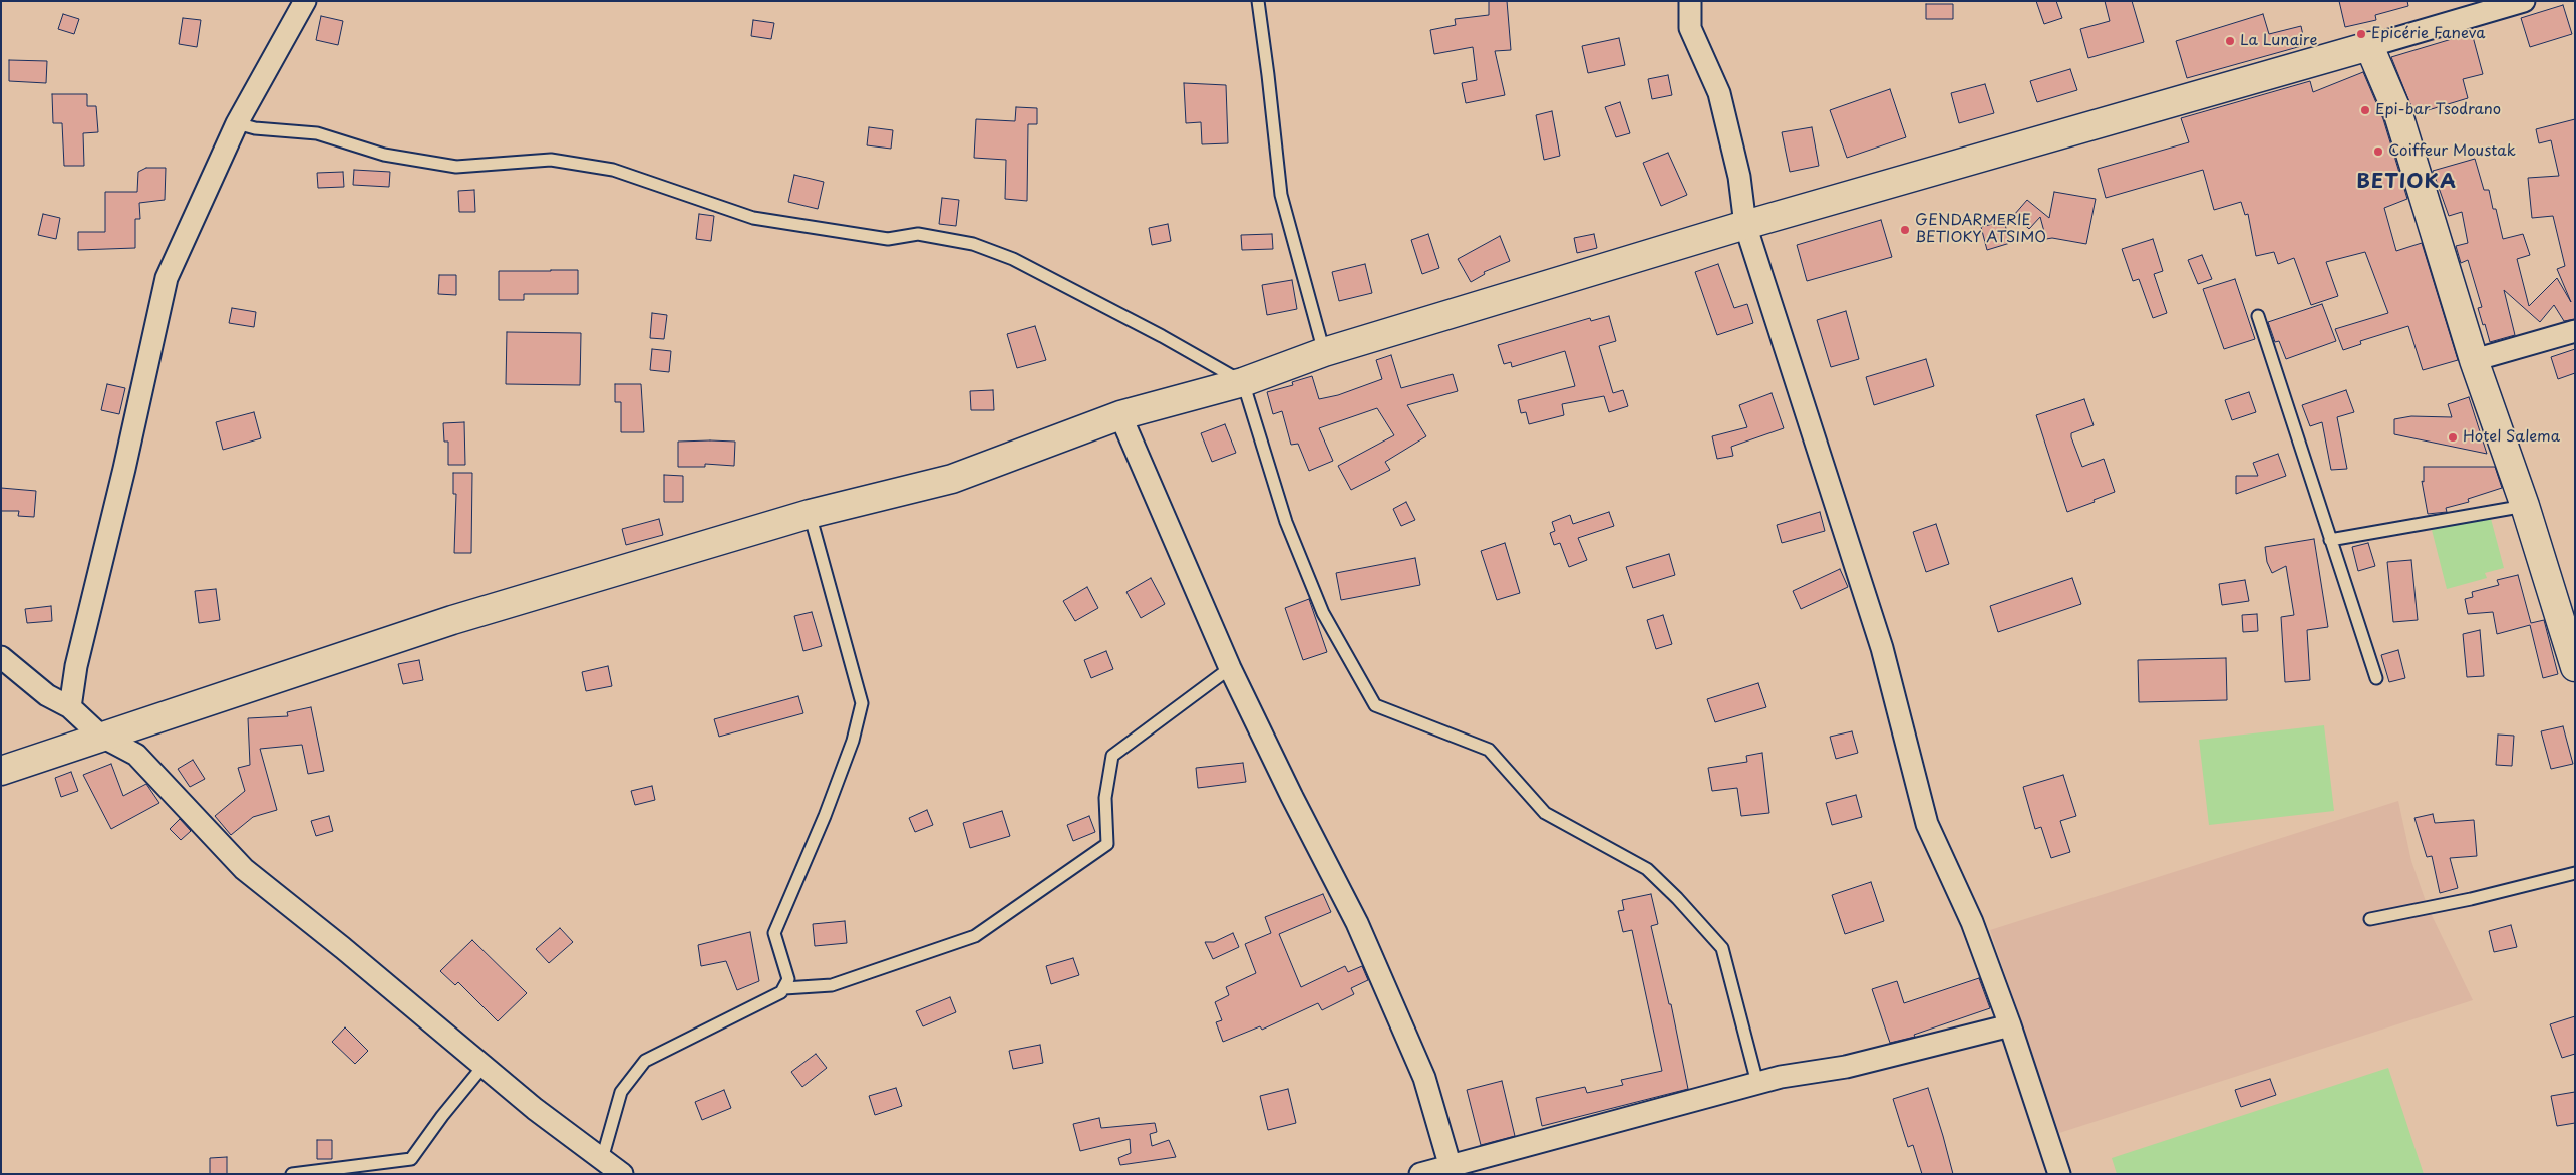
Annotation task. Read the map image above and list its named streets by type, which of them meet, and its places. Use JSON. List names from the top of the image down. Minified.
{"districts":["BETIOKA"],"places":["Epicérie Faneva","La Lunaire","Epi-bar Tsodrano","Coiffeur Moustak","GENDARMERIE BETIOKY ATSIMO","Hotel Salema"]}
